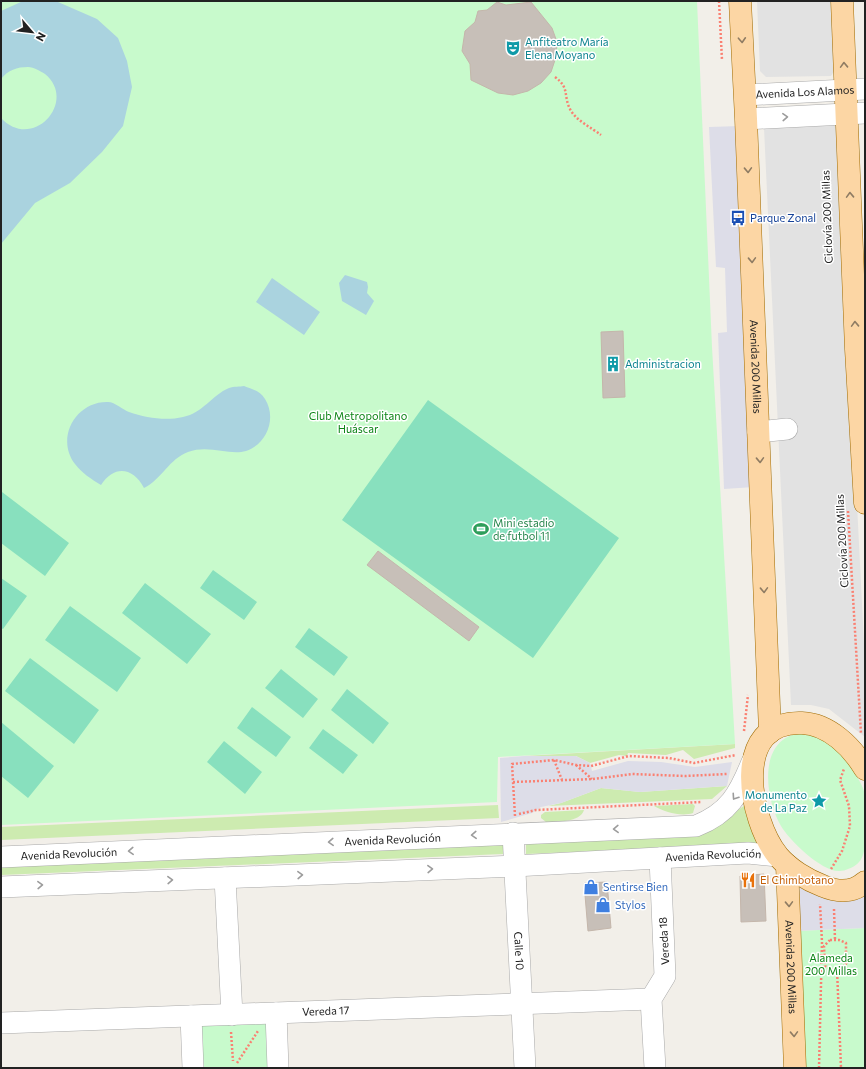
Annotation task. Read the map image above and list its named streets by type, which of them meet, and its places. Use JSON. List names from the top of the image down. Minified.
{"streets":{"main road":["Avenida 200 Millas"],"street":["Avenida Los Alamos","Avenida Revolución","Vereda 18","Calle 10","Vereda 17"],"path":["Ciclovía 200 Millas"]},"crossings":[["Avenida Los Alamos","Avenida 200 Millas"],["Avenida 200 Millas","Avenida Revolución"],["Avenida Revolución","Vereda 18"],["Avenida Revolución","Calle 10"],["Vereda 18","Vereda 17"],["Calle 10","Vereda 17"]],"parks":["Club Metropolitano Huáscar","Alameda 200 Millas"],"places":{"theatre":["Anfiteatro María Elena Moyano"],"bus stop":["Parque Zonal"],"building":["Administracion"],"sports":["Mini estadio de futbol 11"],"place":["Monumento de La Paz"],"restaurant":["El Chimbotano"],"shop":["Sentirse Bien","Stylos"]},"north":"bottom right"}
